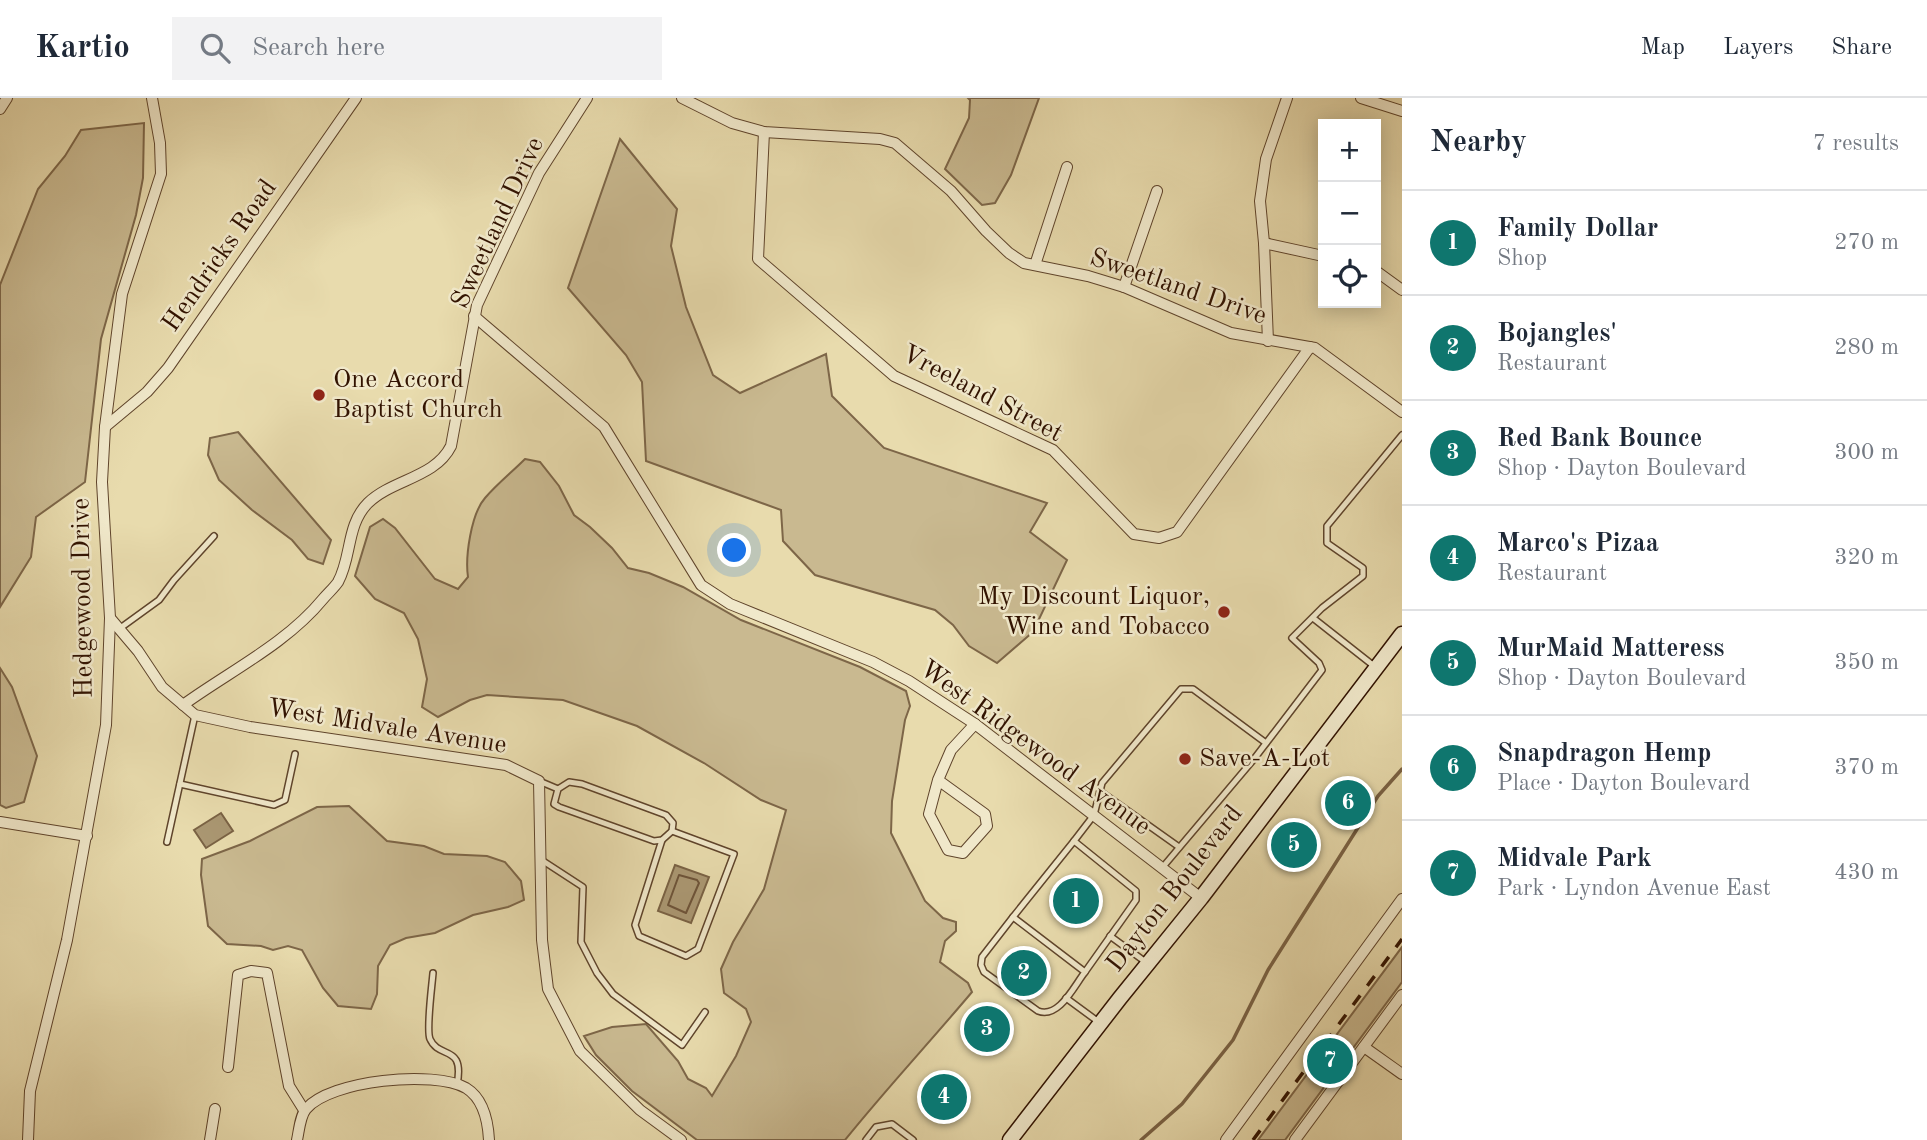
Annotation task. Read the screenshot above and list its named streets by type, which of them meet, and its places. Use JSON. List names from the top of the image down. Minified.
{"streets":{"main road":["Dayton Boulevard"],"street":["Sweetland Drive","Hendricks Road","Vreeland Street","Hedgewood Drive","West Midvale Avenue","West Ridgewood Avenue"]},"crossings":[["Sweetland Drive","Vreeland Street"],["Sweetland Drive","West Midvale Avenue"],["Sweetland Drive","West Ridgewood Avenue"],["Hendricks Road","Hedgewood Drive"],["Hedgewood Drive","West Midvale Avenue"],["West Ridgewood Avenue","Dayton Boulevard"]],"places":["One Accord Baptist Church","My Discount Liquor, Wine and Tobacco","Save-A-Lot"],"page":{"header":"Kartio","search":"Search here","nav":["Map","Layers","Share"],"heading":["Nearby","7 results"],"map_buttons":["+","−"],"list":[{"mark":"1","name":"Family Dollar","note":"Shop","value":"270 m"},{"mark":"2","name":"Bojangles'","note":"Restaurant","value":"280 m"},{"mark":"3","name":"Red Bank Bounce","note":"Shop · Dayton Boulevard","value":"300 m"},{"mark":"4","name":"Marco's Pizaa","note":"Restaurant","value":"320 m"},{"mark":"5","name":"MurMaid Matteress","note":"Shop · Dayton Boulevard","value":"350 m"},{"mark":"6","name":"Snapdragon Hemp","note":"Place · Dayton Boulevard","value":"370 m"},{"mark":"7","name":"Midvale Park","note":"Park · Lyndon Avenue East","value":"430 m"}],"pins":["6","5","1","2","3","7","4"]}}
